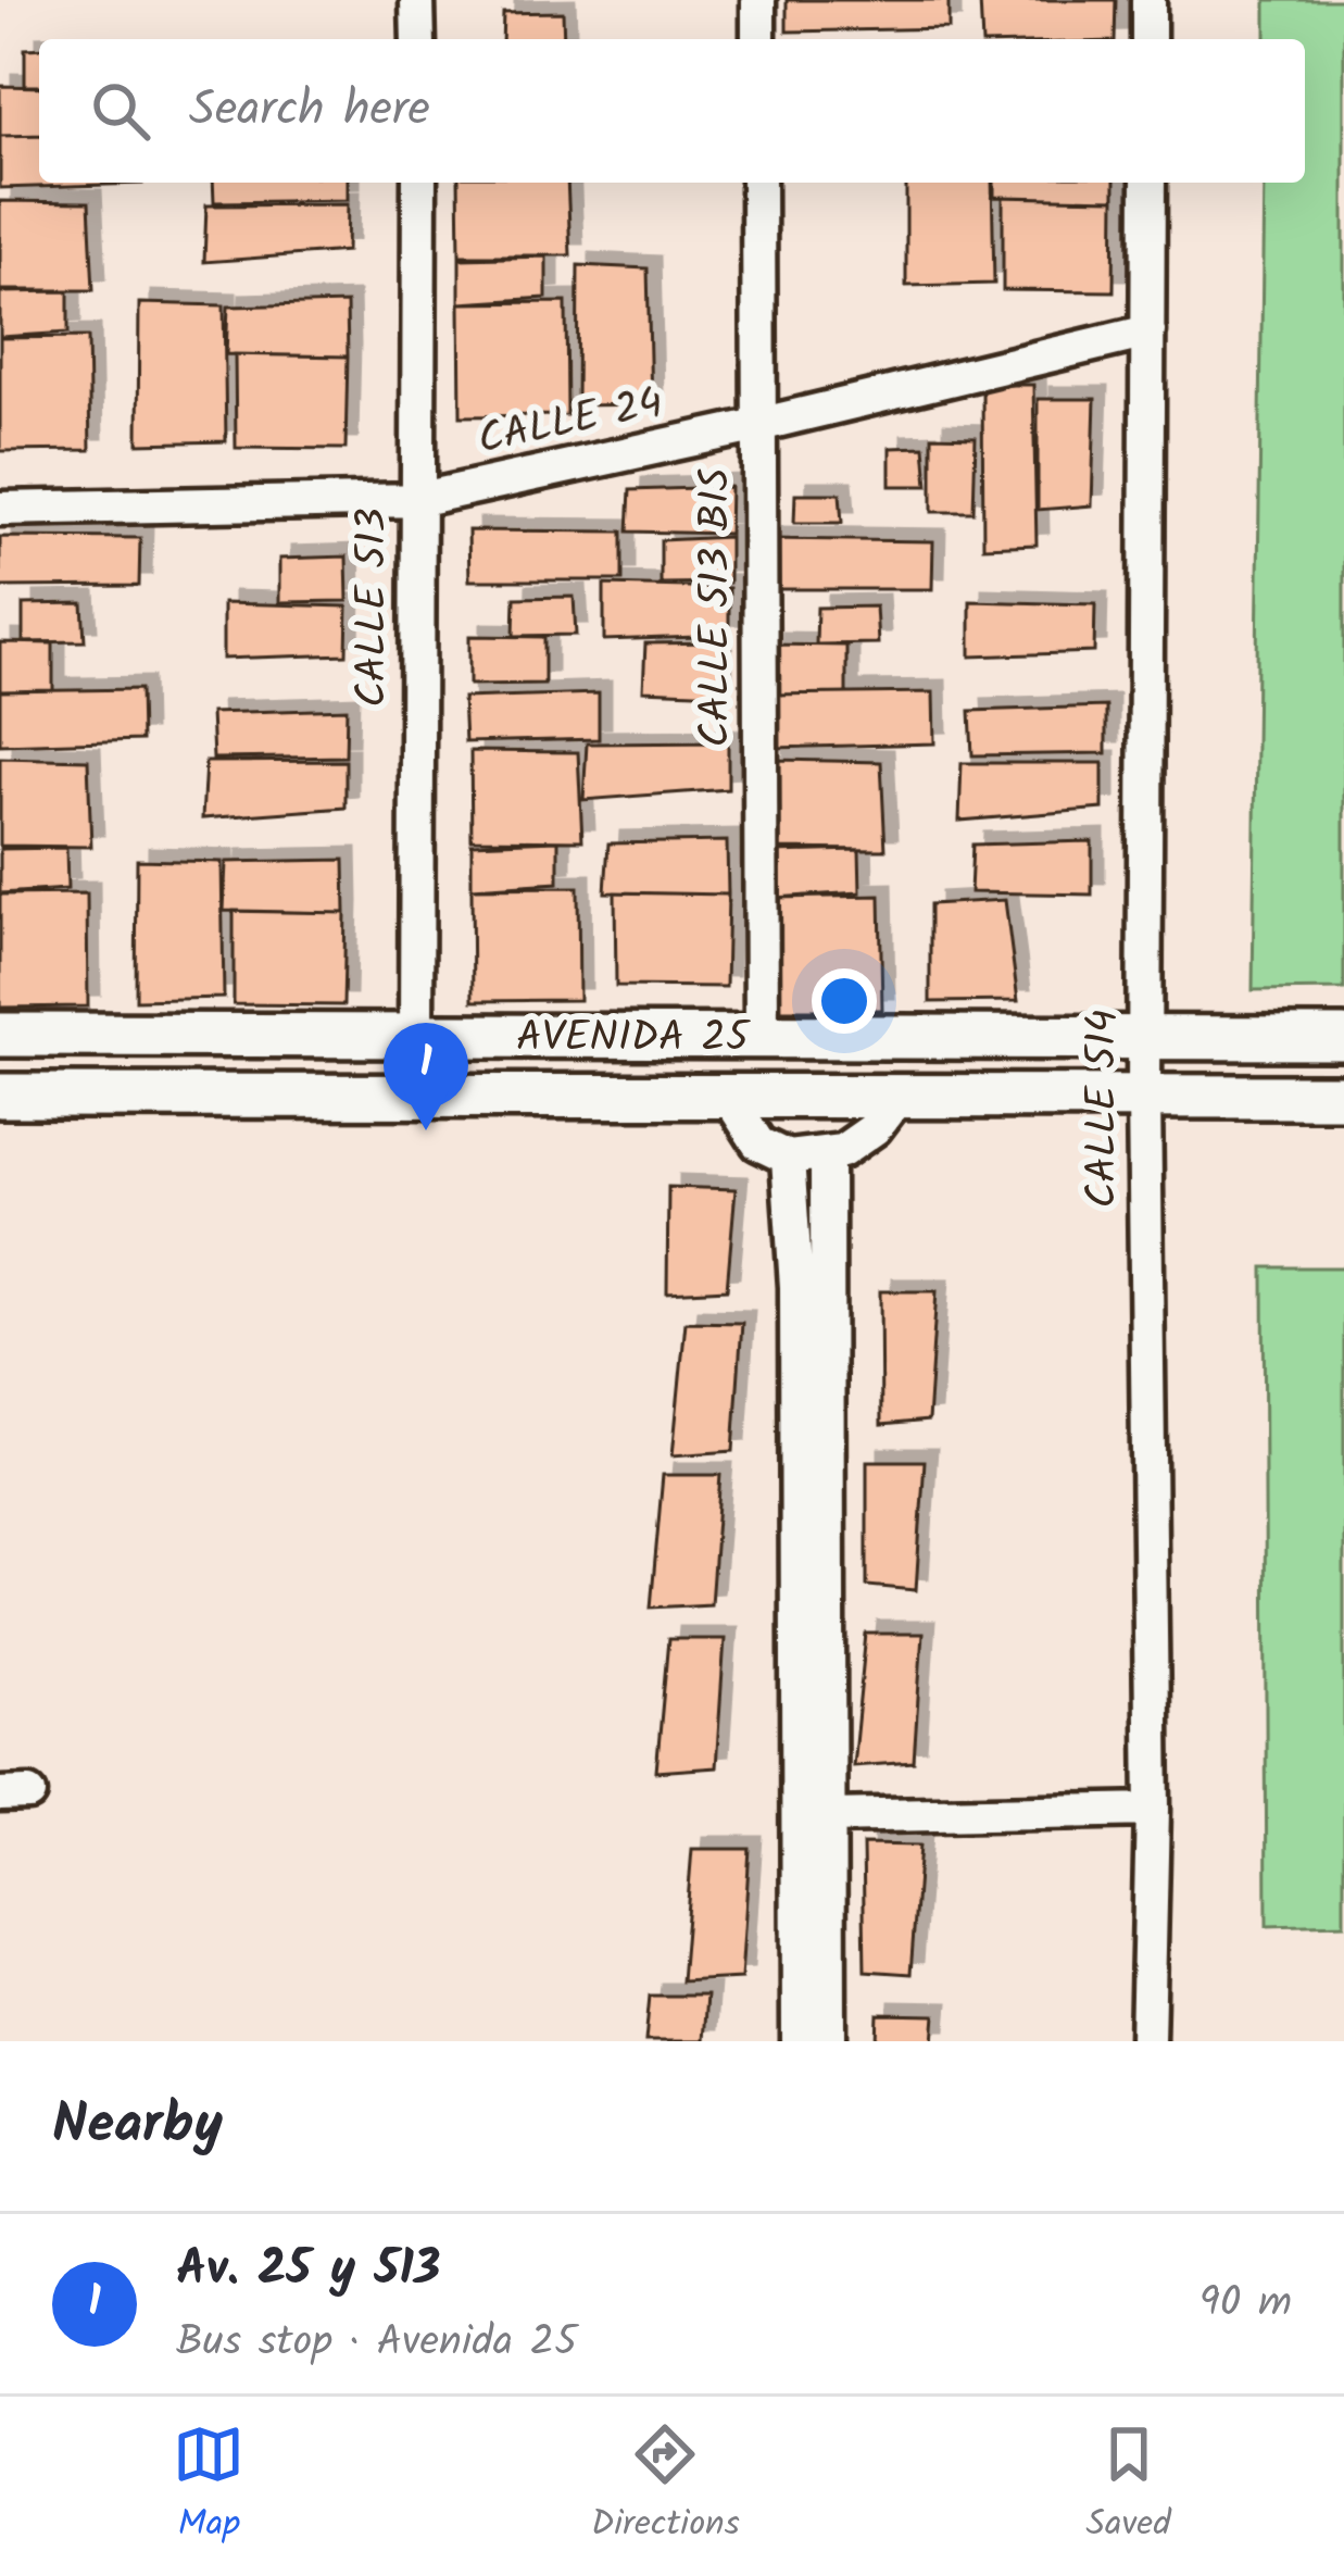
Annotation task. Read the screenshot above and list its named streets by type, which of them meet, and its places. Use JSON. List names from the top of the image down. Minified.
{"streets":{"main road":["AVENIDA 25"],"street":["CALLE 24","CALLE 513","CALLE 513 BIS","CALLE 514"]},"crossings":[["CALLE 24","CALLE 513"],["CALLE 24","CALLE 513 BIS"],["CALLE 24","CALLE 514"],["CALLE 513","AVENIDA 25"],["CALLE 513 BIS","AVENIDA 25"],["AVENIDA 25","CALLE 514"]],"page":{"search":"Search here","pins":"1","heading":"Nearby","list":[{"mark":"1","name":"Av. 25 y 513","note":"Bus stop · Avenida 25","value":"90 m"}],"nav":["Map","Directions","Saved"]}}
